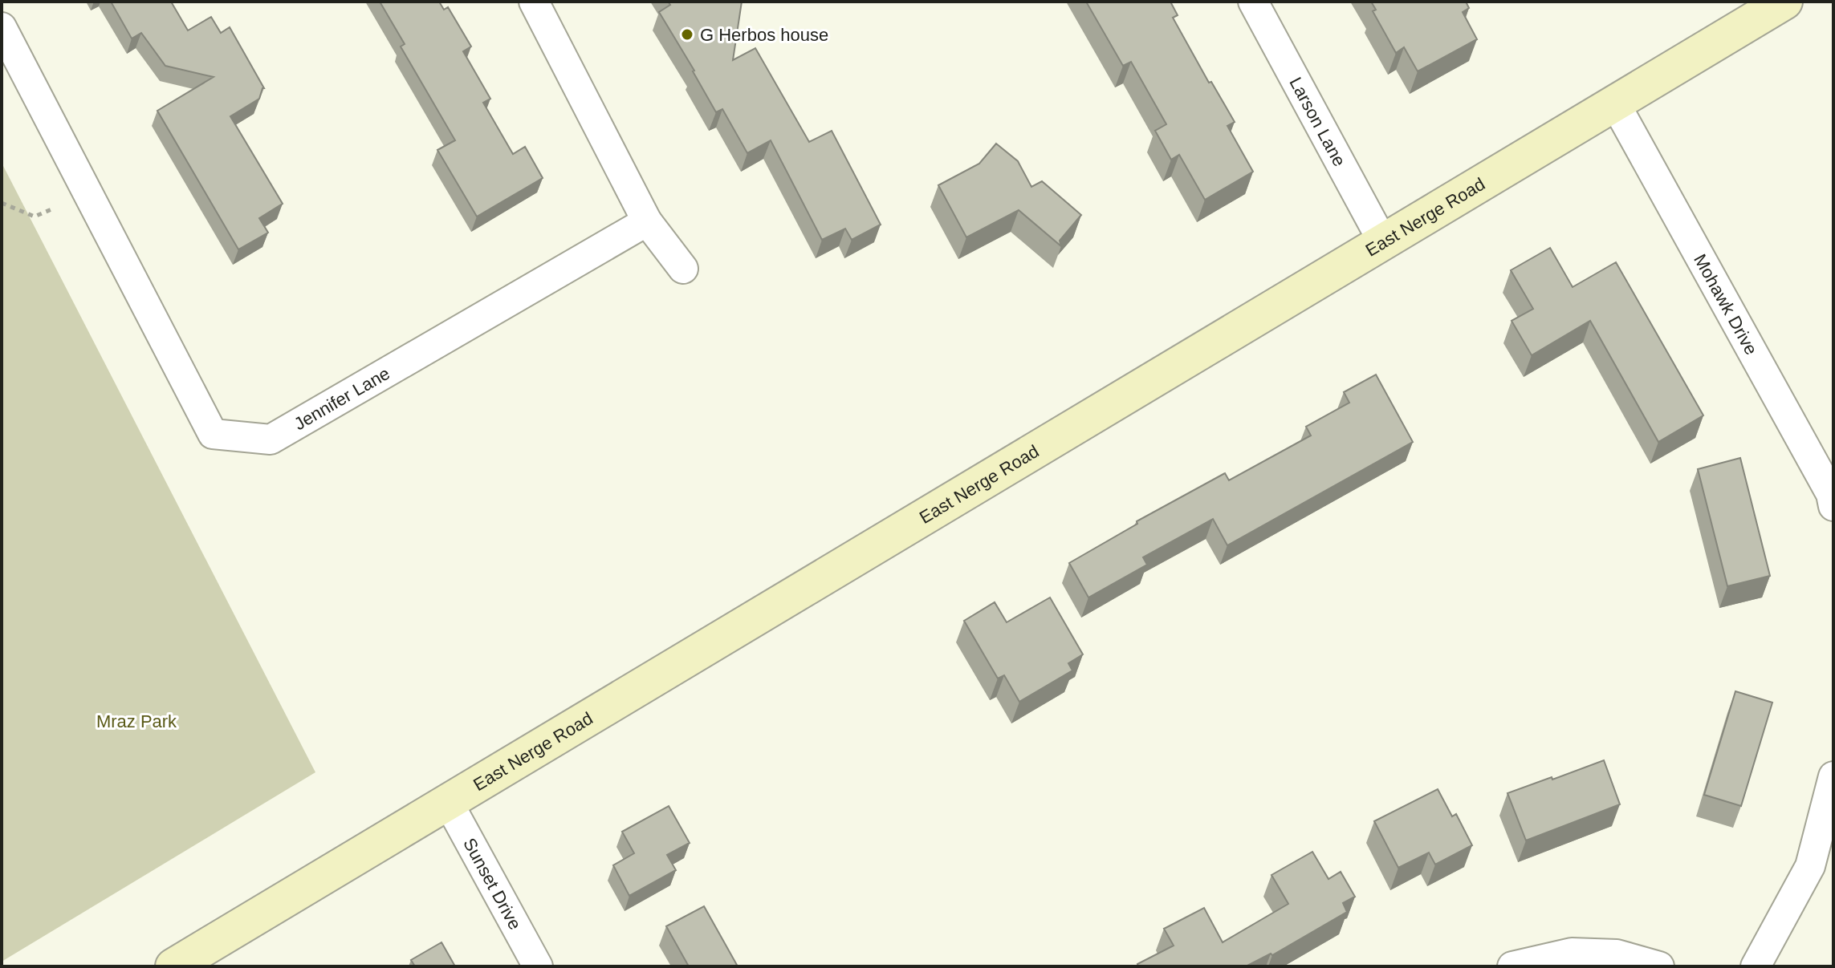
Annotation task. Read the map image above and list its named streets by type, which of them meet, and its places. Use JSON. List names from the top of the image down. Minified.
{"streets":{"main road":["East Nerge Road"],"street":["Larson Lane","Mohawk Drive","Jennifer Lane","Sunset Drive"]},"crossings":[["Larson Lane","East Nerge Road"],["East Nerge Road","Mohawk Drive"],["East Nerge Road","Sunset Drive"]],"parks":["Mraz Park"],"places":["G Herbos house"]}
